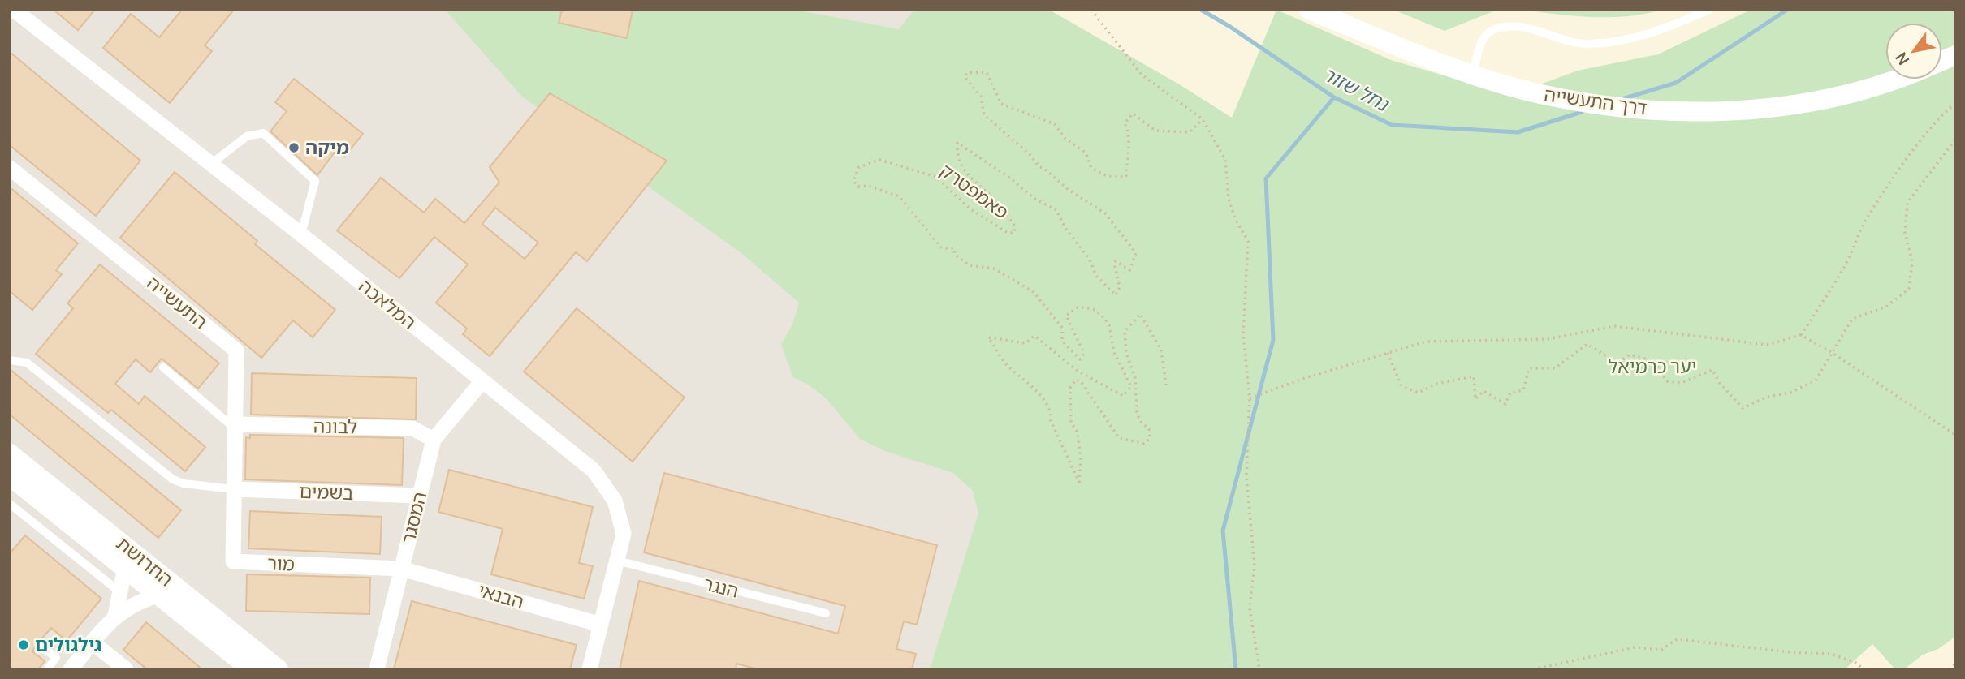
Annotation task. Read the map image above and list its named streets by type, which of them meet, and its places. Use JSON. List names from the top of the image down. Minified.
{"streets":{"street":["דרך התעשייה","התעשייה","המלאכה","לבונה","בשמים","המסגר","החרושת","מור","הבנאי"],"lane":["הנגר"],"path":["פאמפטרק"]},"crossings":[["התעשייה","לבונה"],["התעשייה","בשמים"],["התעשייה","מור"],["המלאכה","המסגר"],["המלאכה","הנגר"],["המלאכה","הבנאי"],["לבונה","המסגר"],["בשמים","המסגר"],["בשמים","מור"],["המסגר","מור"],["המסגר","הבנאי"],["מור","הבנאי"]],"water":["נחל שזור"],"parks":["יער כרמיאל"],"places":["מיקה","גילגולים"],"north":"bottom left"}
